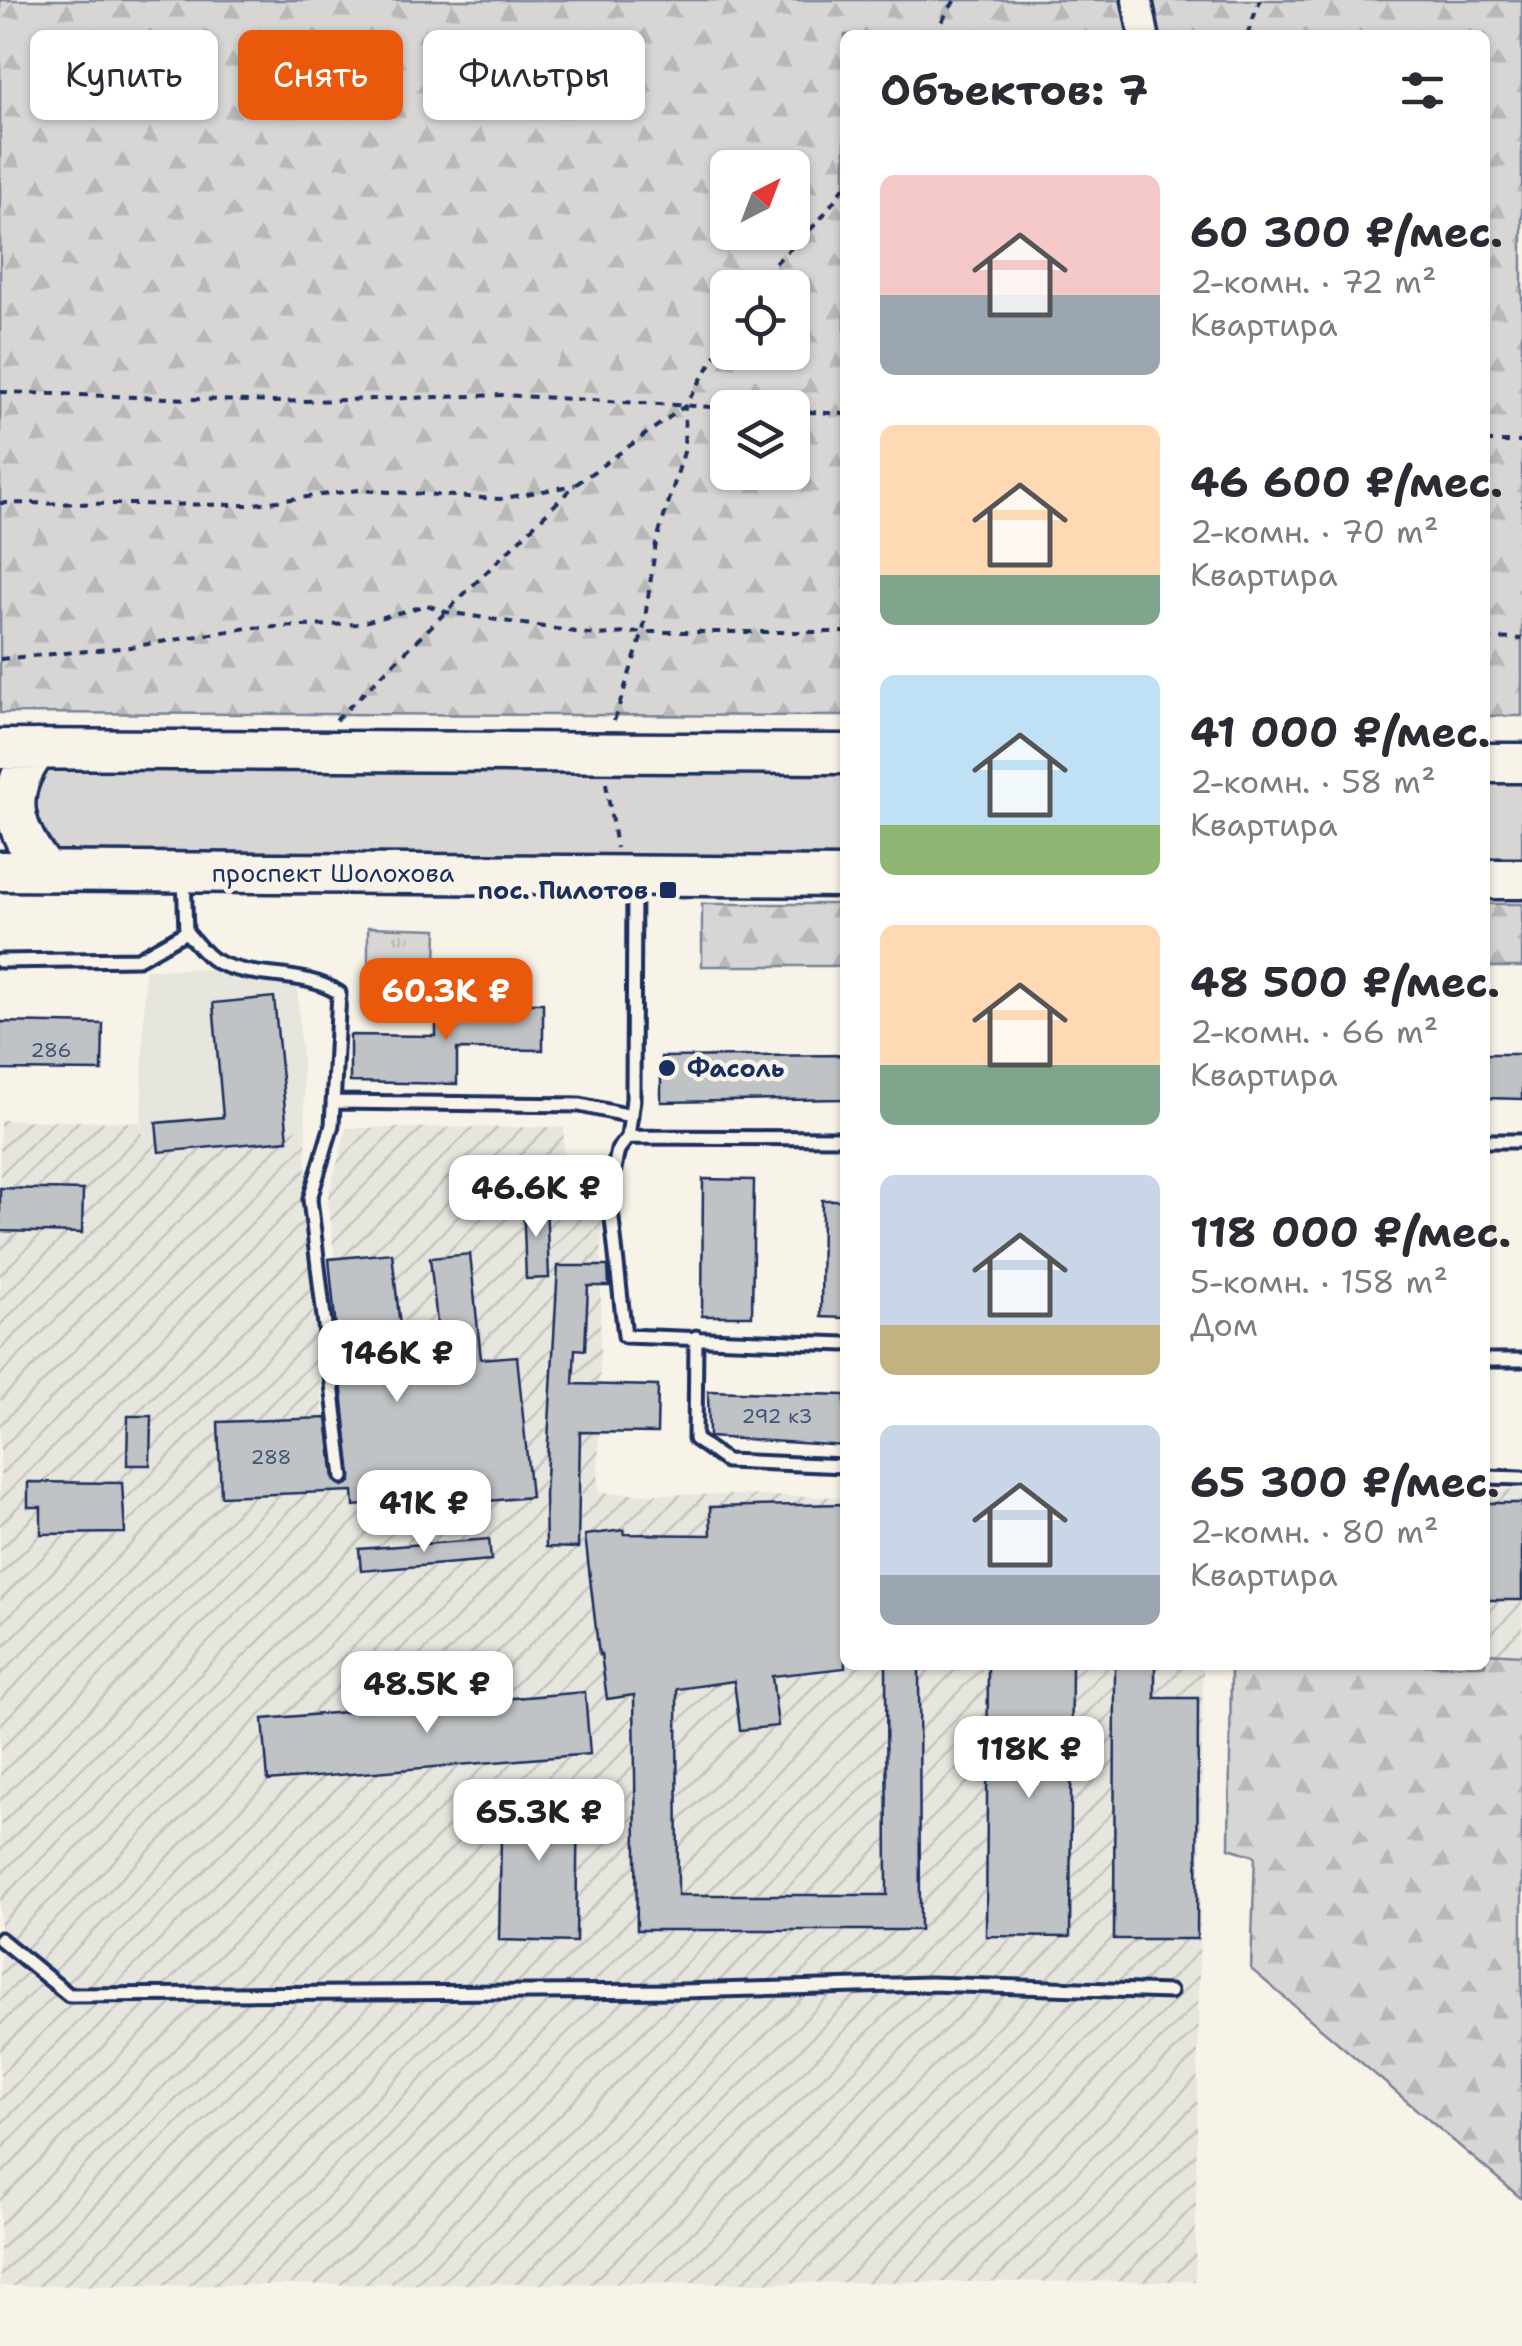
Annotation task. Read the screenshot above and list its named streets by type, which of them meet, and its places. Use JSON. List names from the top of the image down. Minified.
{"streets":{"main road":["проспект Шолохова"]},"places":{"transit":["пос. Пилотов"],"other":["Фасоль"]},"house_numbers":["286","292 к3","288"],"north":"top right","page":{"chip":["Купить","Снять","Фильтры"],"heading":"Объектов: 7","list":[{"name":"60 300 ₽/мес.","note":"2-комн. · 72 m² · Квартира"},{"name":"46 600 ₽/мес.","note":"2-комн. · 70 m² · Квартира"},{"name":"41 000 ₽/мес.","note":"2-комн. · 58 m² · Квартира"},{"name":"48 500 ₽/мес.","note":"2-комн. · 66 m² · Квартира"},{"name":"118 000 ₽/мес.","note":"5-комн. · 158 m² · Дом"},{"name":"65 300 ₽/мес.","note":"2-комн. · 80 m² · Квартира"}],"price":["60.3K ₽","46.6K ₽","146K ₽","41K ₽","48.5K ₽","118K ₽","65.3K ₽"]}}
